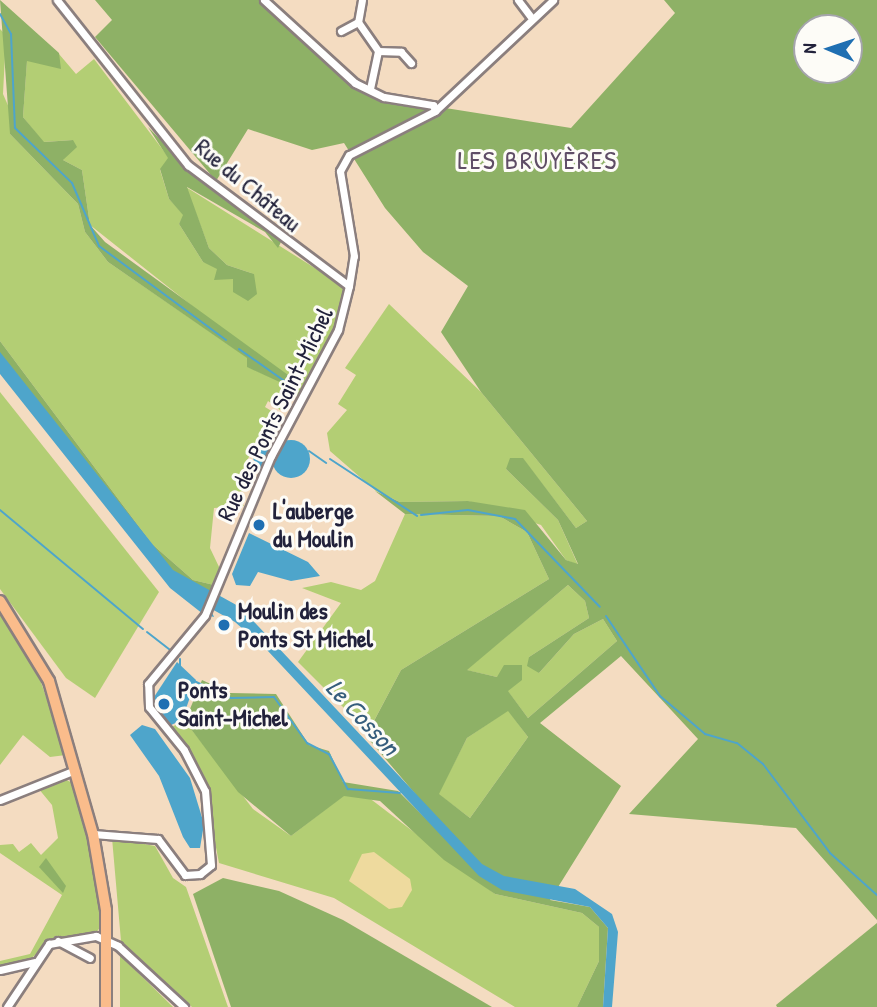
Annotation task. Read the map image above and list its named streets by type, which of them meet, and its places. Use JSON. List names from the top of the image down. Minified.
{"streets":{"street":["Rue du Château","Rue des Ponts Saint-Michel"]},"crossings":[["Rue du Château","Rue des Ponts Saint-Michel"]],"districts":["LES BRUYÈRES"],"water":["Le Cosson"],"places":["L'auberge du Moulin","Moulin des Ponts St Michel","Ponts Saint-Michel"],"north":"left"}
